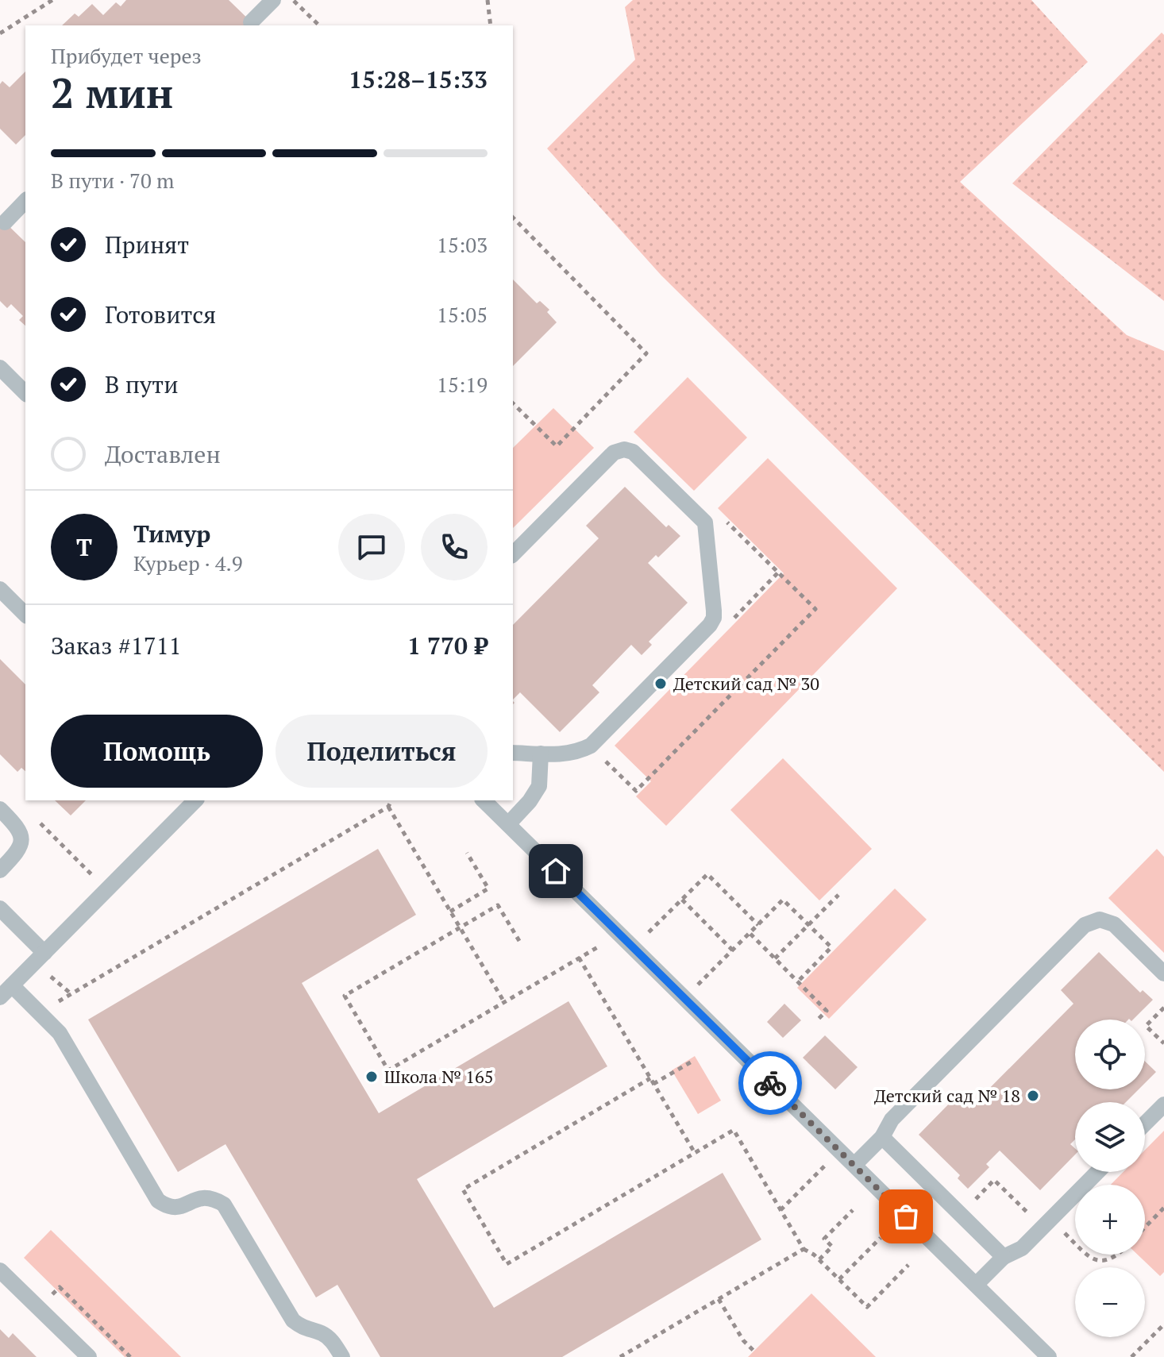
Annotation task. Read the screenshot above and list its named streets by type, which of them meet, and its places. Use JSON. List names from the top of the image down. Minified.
{"places":["Детский сад № 30","Школа № 165","Детский сад № 18"],"page":{"heading":["2 мин","Прибудет через","15:28–15:33"],"panel":["Тимур","Курьер · 4.9","Заказ #1711","1 770 ₽"],"bar":"В пути · 70 m","list":[["Принят","15:03"],["Готовится","15:05"],["В пути","15:19"],"Доставлен"],"round":"Т","buttons":["Помощь","Поделиться"],"map_buttons":["+","−"]}}
